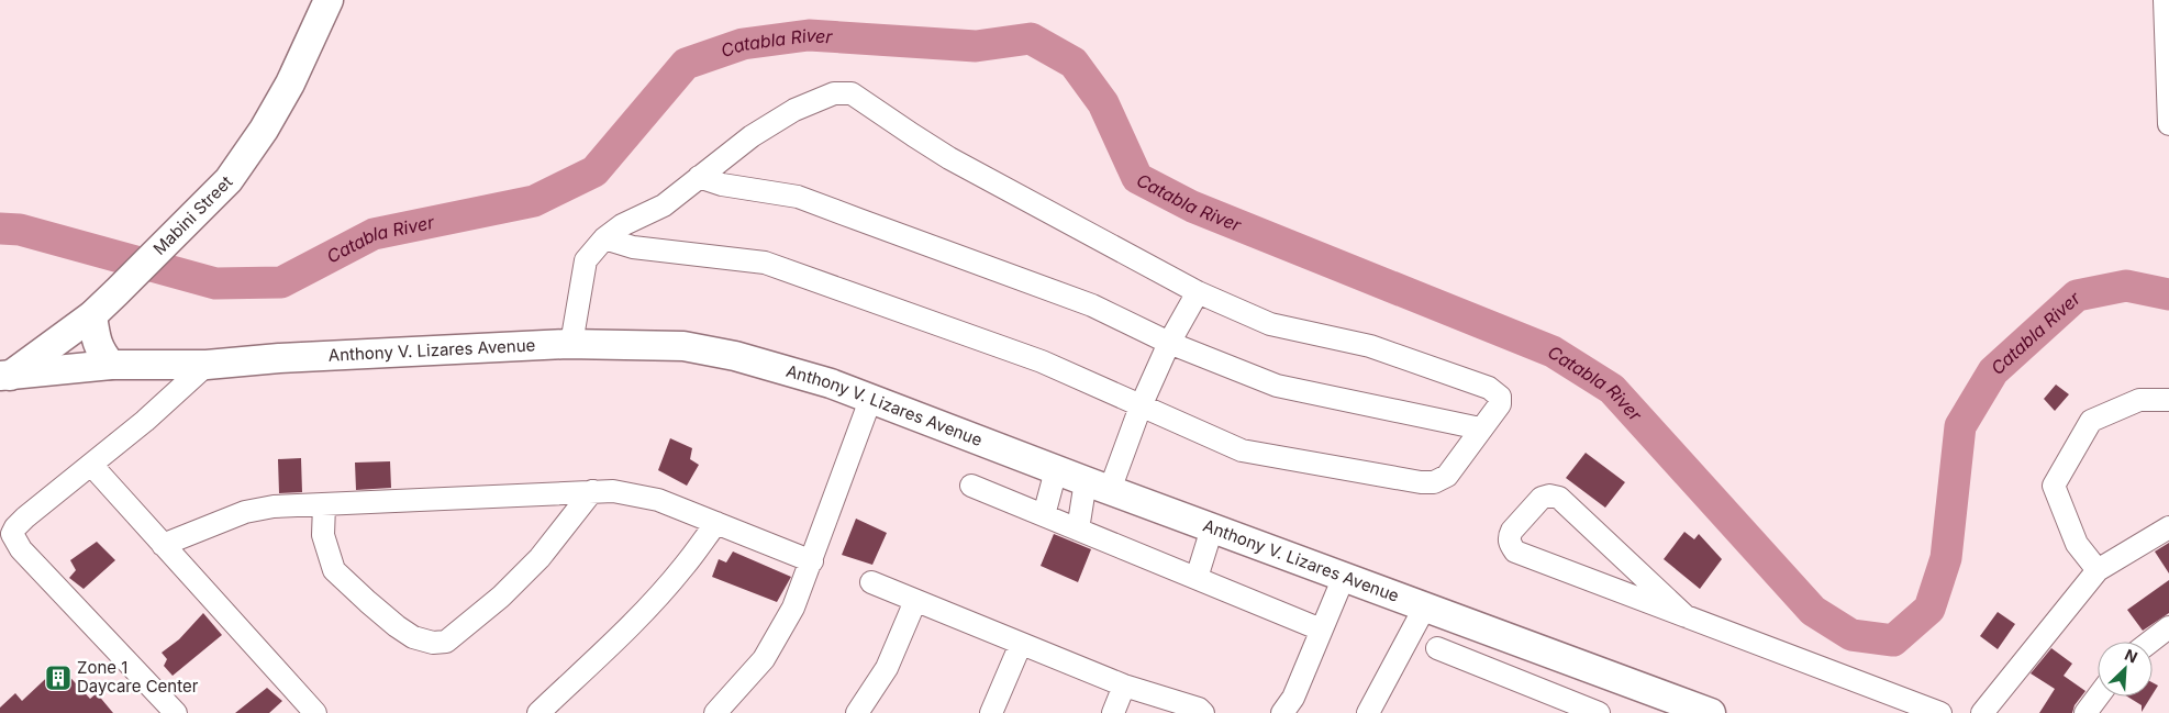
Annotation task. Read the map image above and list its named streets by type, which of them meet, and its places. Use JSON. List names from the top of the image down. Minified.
{"streets":{"main road":["Mabini Street","Anthony V. Lizares Avenue"]},"crossings":[["Mabini Street","Anthony V. Lizares Avenue"]],"water":["Catabla River"],"places":{"building":["Zone 1 Daycare Center"]},"north":"top right"}
